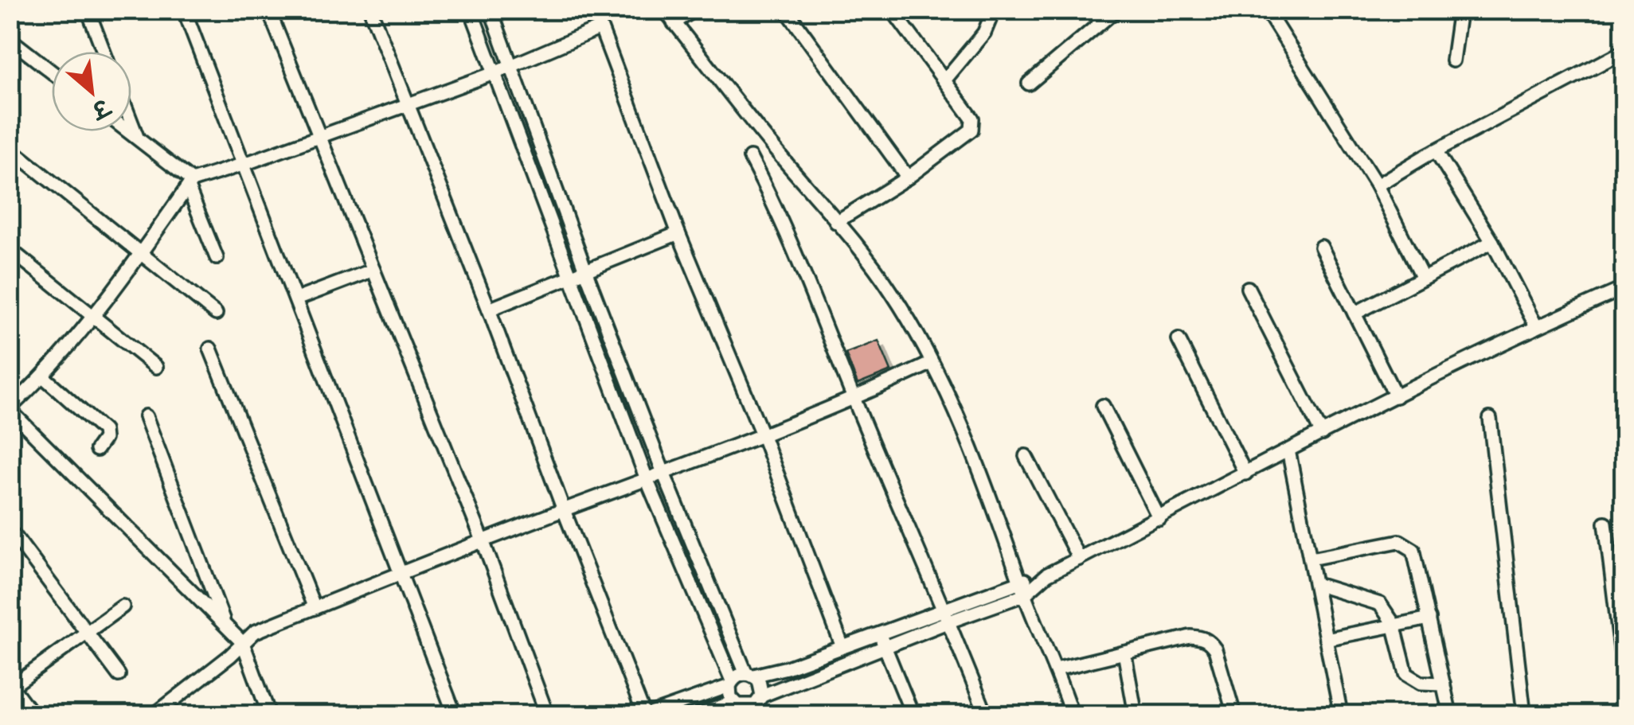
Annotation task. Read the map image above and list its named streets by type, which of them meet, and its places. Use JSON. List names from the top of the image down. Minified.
{"north":"bottom right"}
